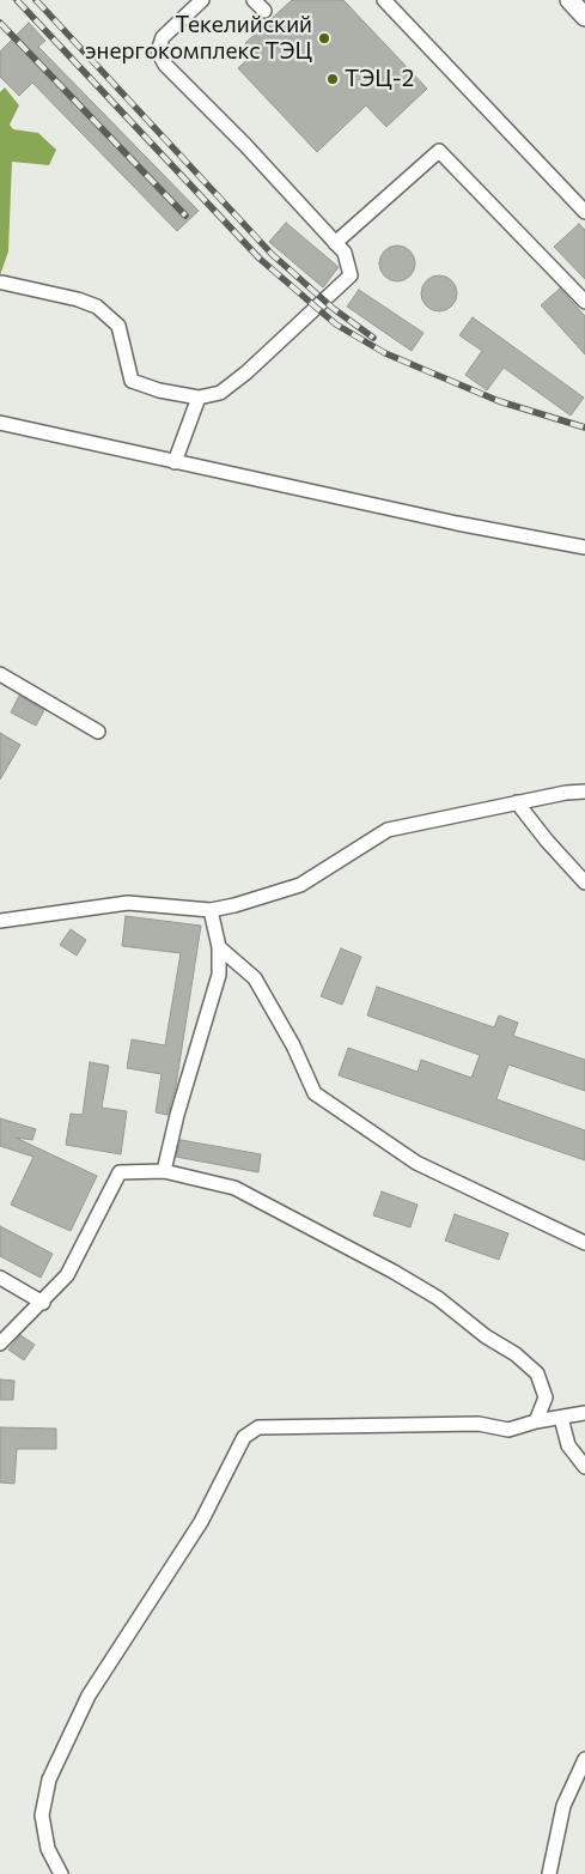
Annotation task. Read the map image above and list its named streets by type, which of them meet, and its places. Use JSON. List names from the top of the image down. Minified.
{"places":["Текелийский энергокомплекс ТЭЦ","ТЭЦ-2"]}
